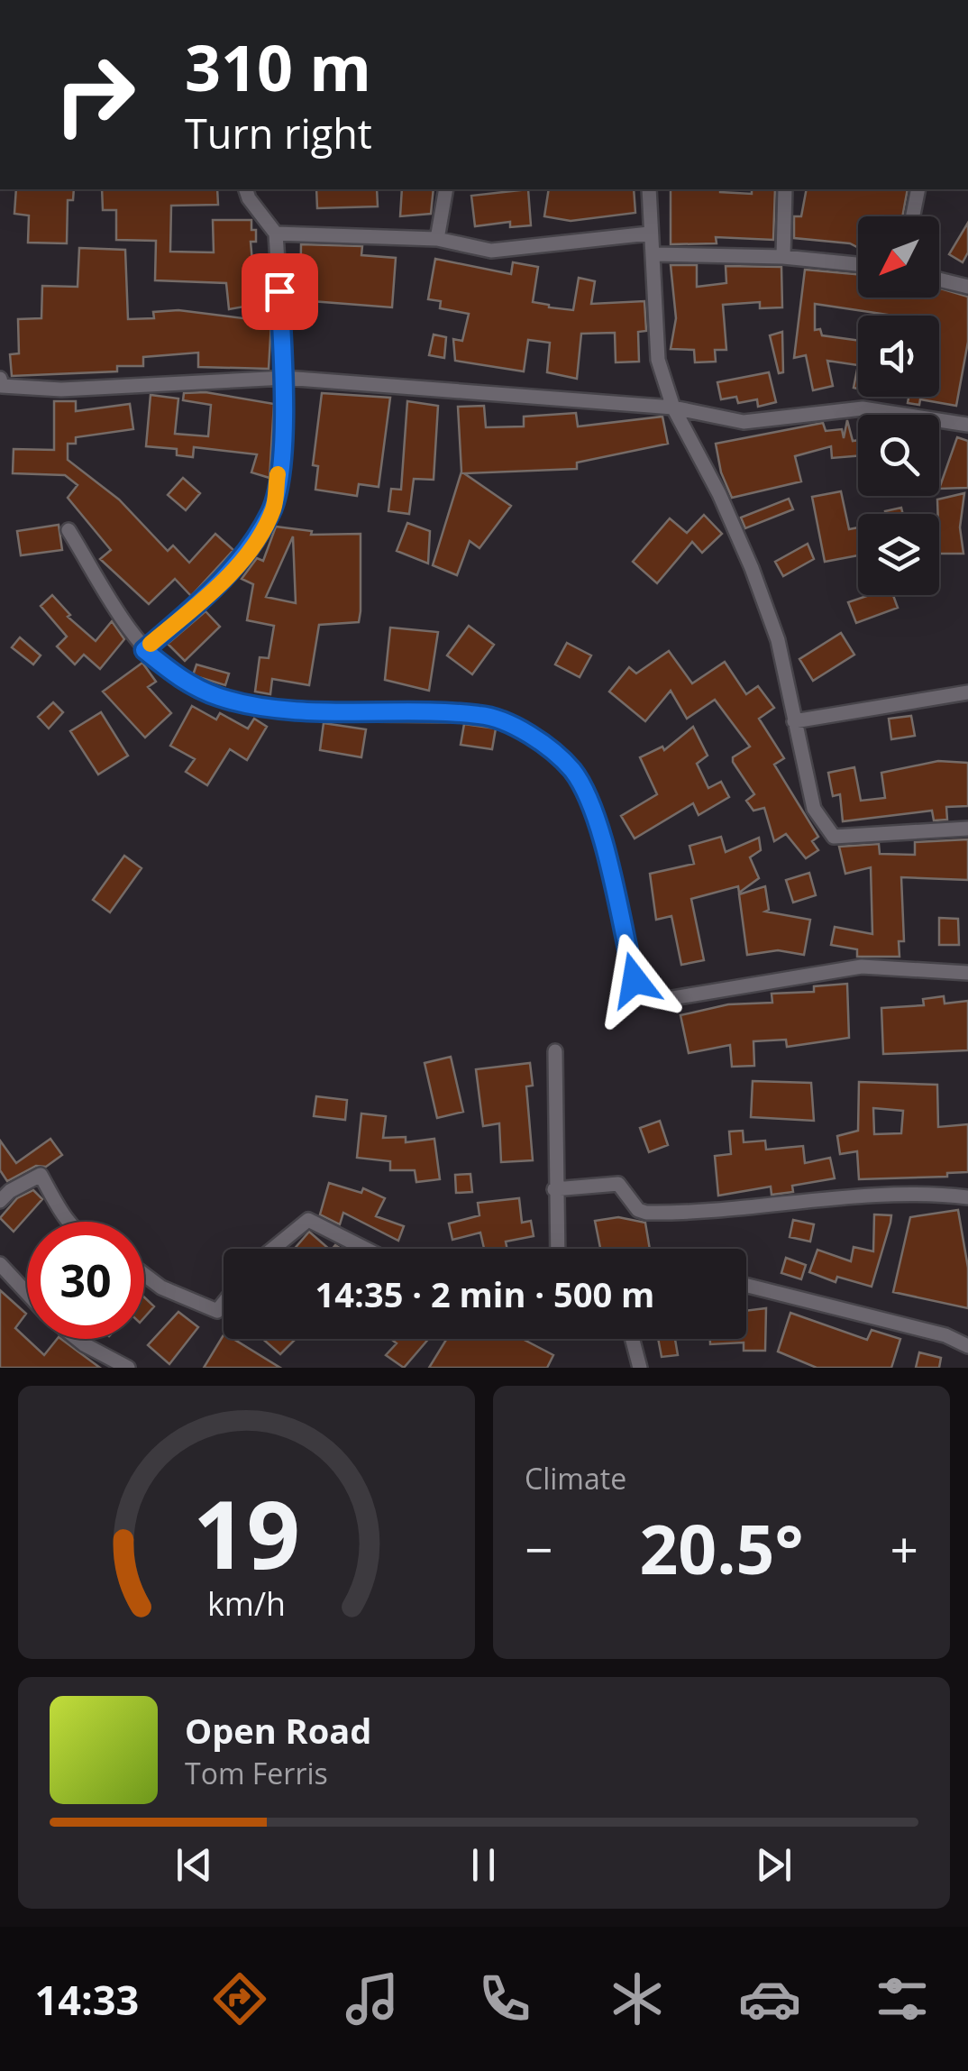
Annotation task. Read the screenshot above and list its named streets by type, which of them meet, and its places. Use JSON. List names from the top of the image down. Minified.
{"north":"bottom left","page":{"turn":["310 m","Turn right"],"limit":"30","trip":"14:35 · 2 min · 500 m","tile":"Climate","heat":["−","20.5°","+"],"song":["Open Road","Tom Ferris"],"tabs":"14:33","gauge":["19","km/h"]}}
